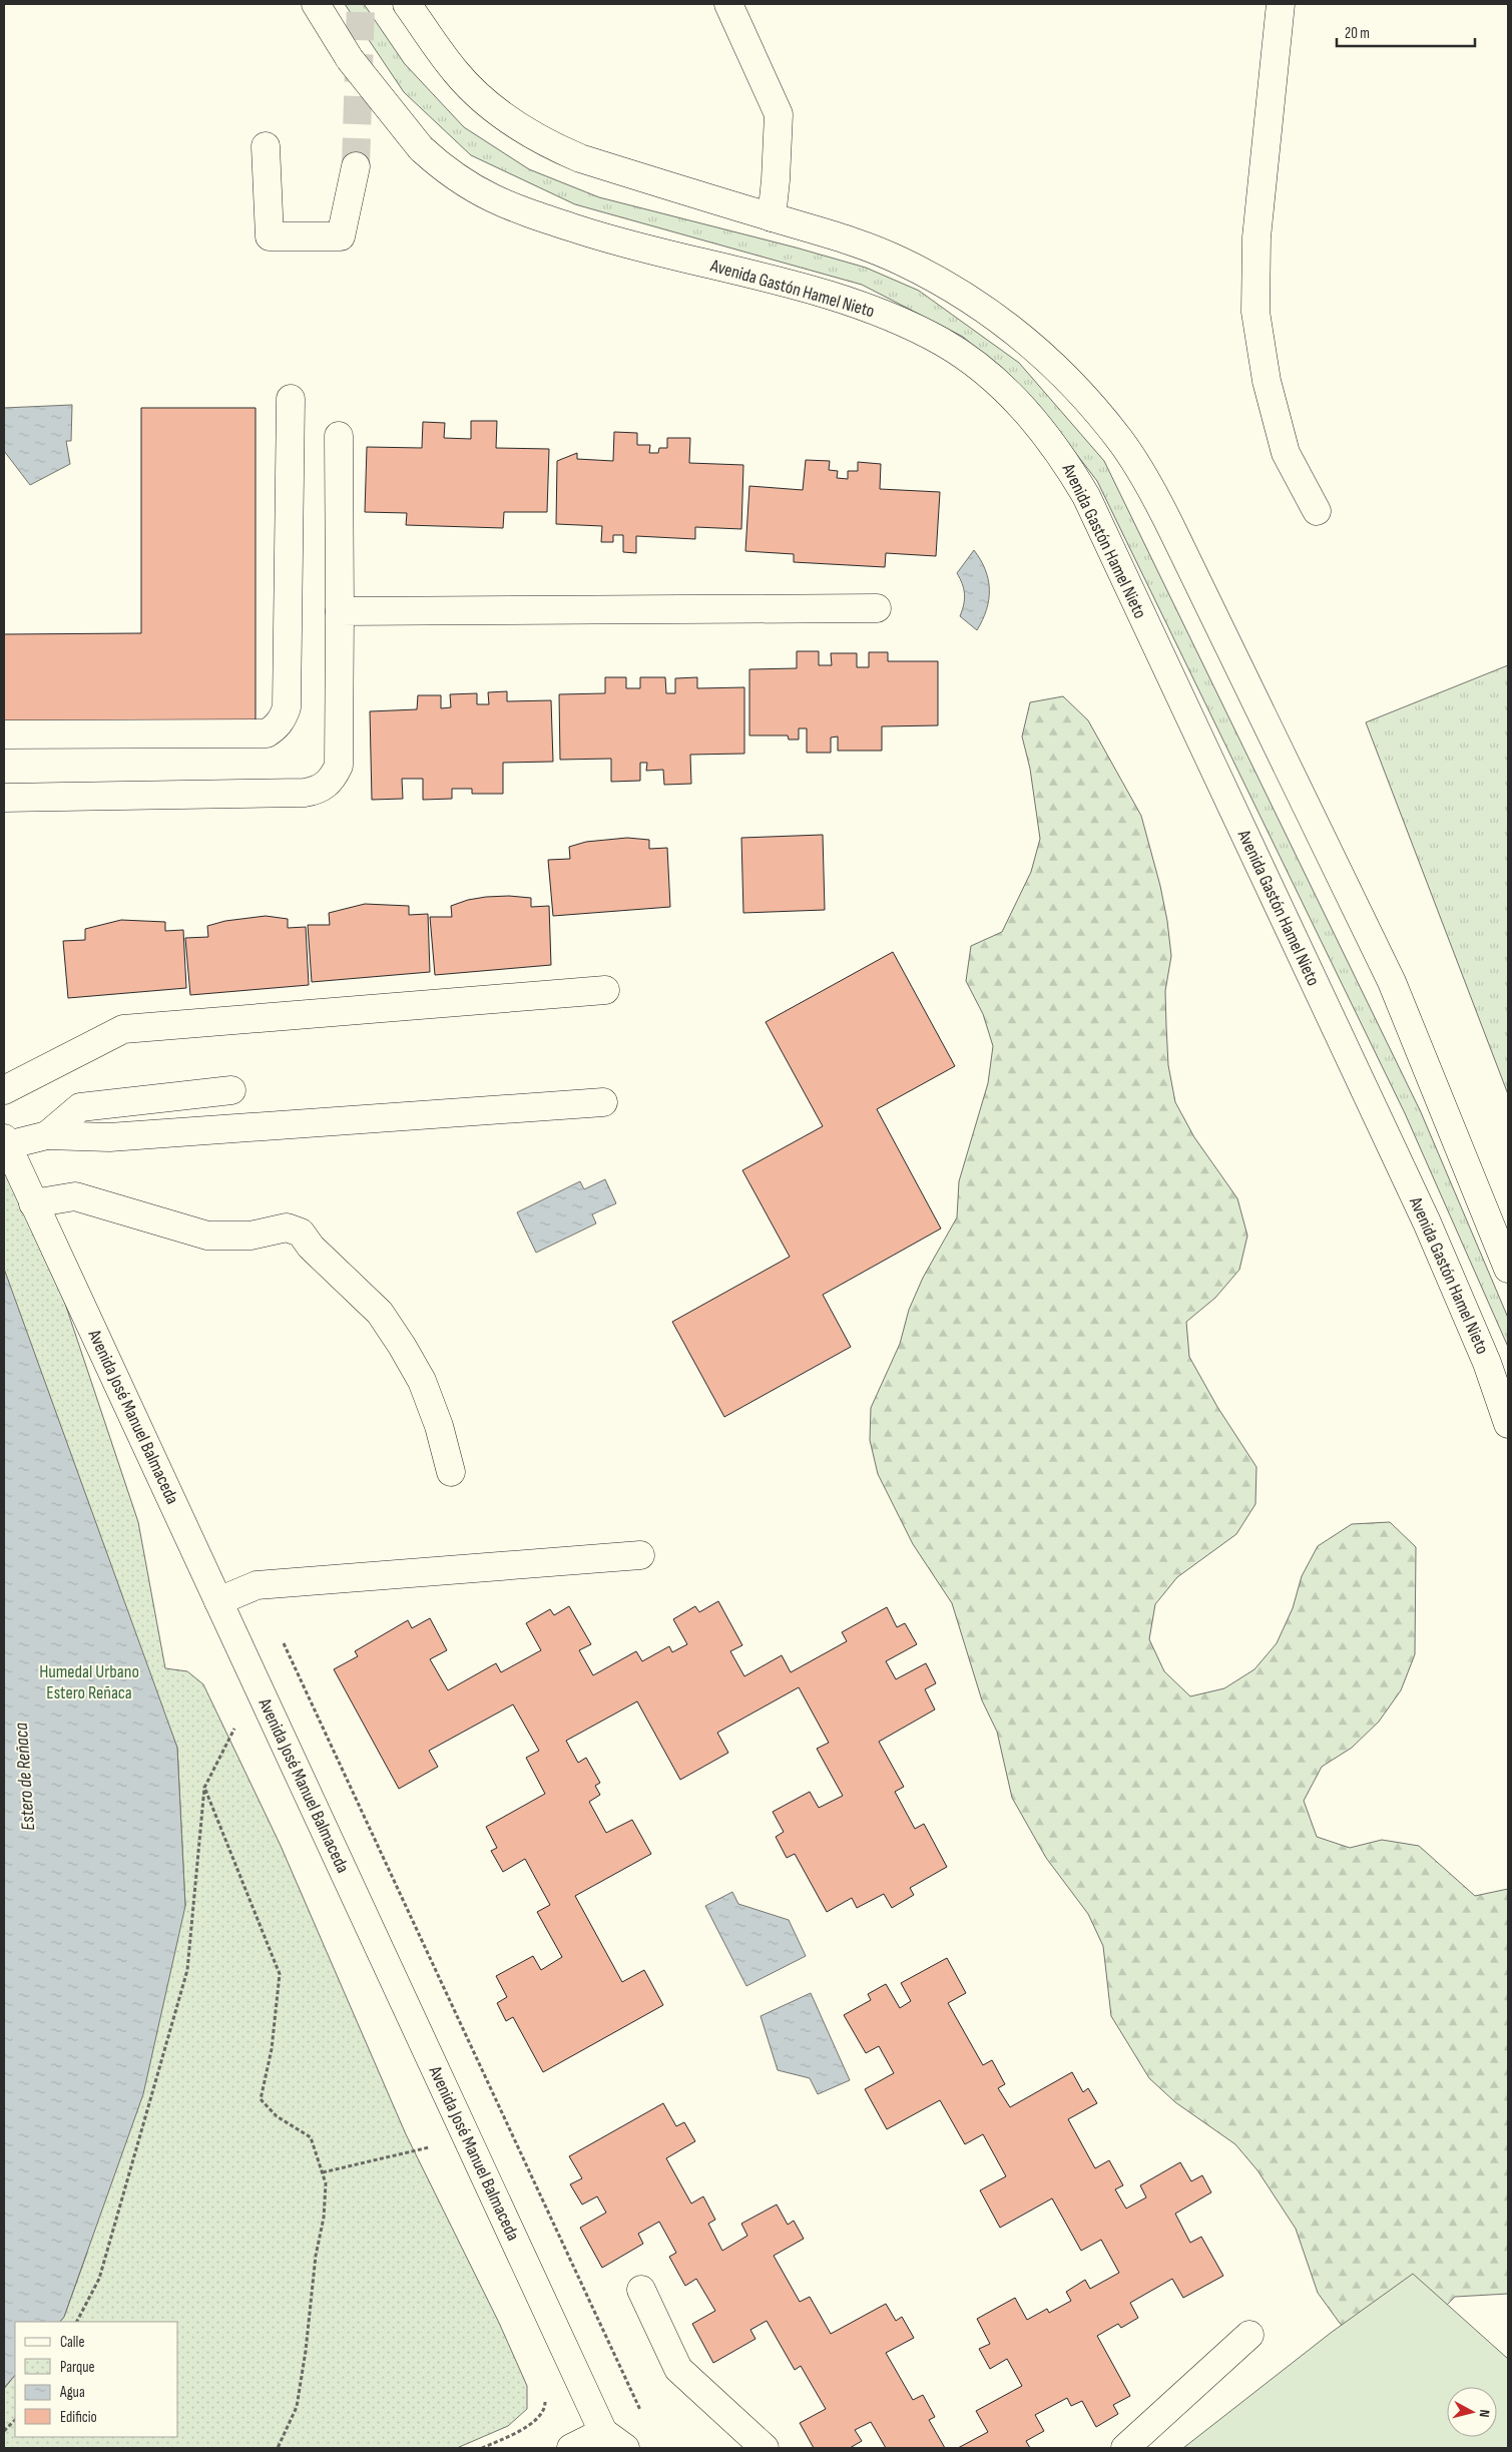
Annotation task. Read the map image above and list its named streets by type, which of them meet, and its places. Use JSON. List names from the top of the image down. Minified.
{"streets":{"main road":["Avenida Gastón Hamel Nieto","Avenida José Manuel Balmaceda"]},"water":["Estero de Reñaca"],"parks":["Humedal Urbano Estero Reñaca"],"legend":["Calle","Parque","Agua","Edificio"],"scale_bar":"20 m","north":"right"}
